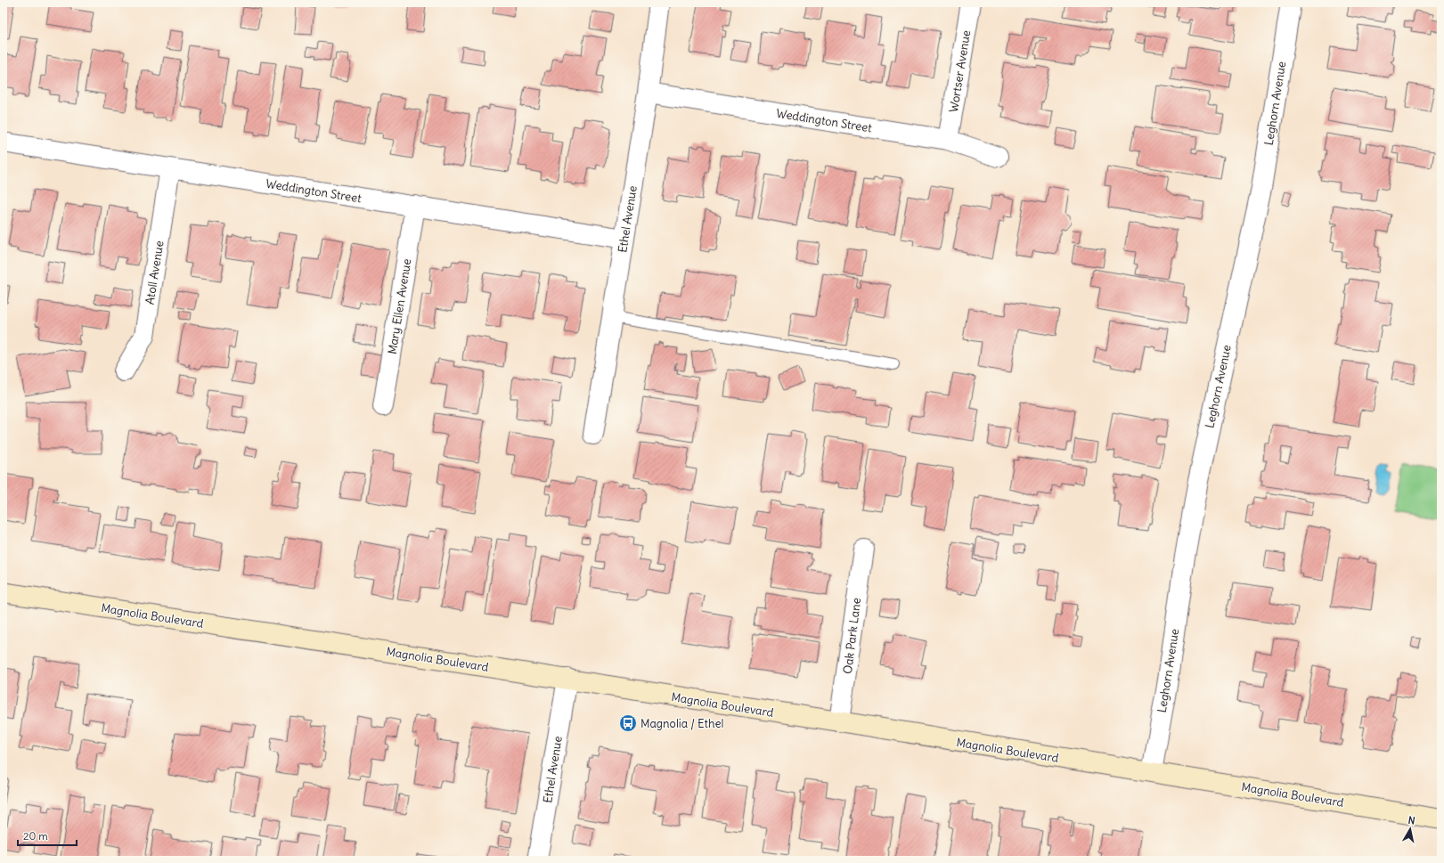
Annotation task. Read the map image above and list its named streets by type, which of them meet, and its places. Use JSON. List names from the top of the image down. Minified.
{"streets":{"main road":["Magnolia Boulevard"],"street":["Wortser Avenue","Leghorn Avenue","Weddington Street","Ethel Avenue","Atoll Avenue","Mary Ellen Avenue","Oak Park Lane"]},"crossings":[["Wortser Avenue","Weddington Street"],["Leghorn Avenue","Magnolia Boulevard"],["Weddington Street","Ethel Avenue"],["Weddington Street","Atoll Avenue"],["Weddington Street","Mary Ellen Avenue"],["Ethel Avenue","Magnolia Boulevard"],["Magnolia Boulevard","Oak Park Lane"]],"places":{"bus stop":["Magnolia / Ethel"]},"scale_bar":"20 m","north":"top"}
